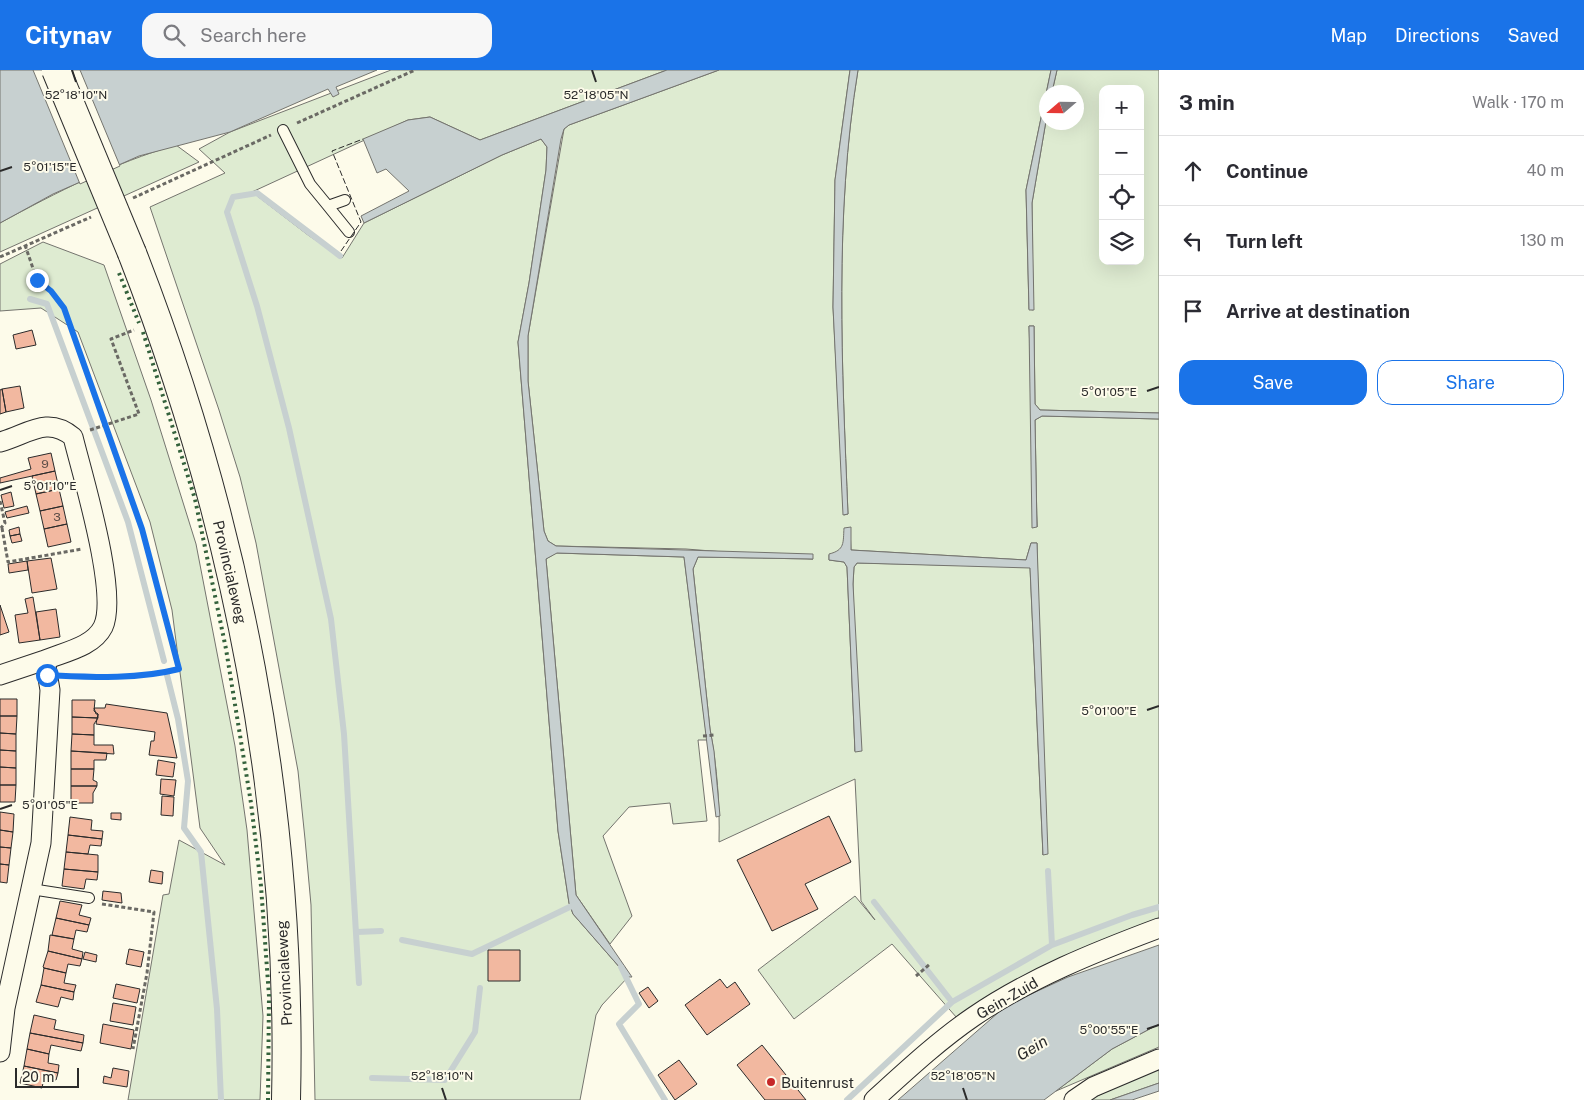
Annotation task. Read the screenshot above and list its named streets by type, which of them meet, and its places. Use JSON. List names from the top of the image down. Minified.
{"streets":{"main road":["Provincialeweg"],"street":["Gein-Zuid"]},"water":["Gein"],"places":["Buitenrust"],"house_numbers":["9","3"],"scale_bar":"20 m","north":"left","page":{"header":"Citynav","search":"Search here","nav":["Map","Directions","Saved"],"heading":["3 min","Walk · 170 m"],"map_buttons":["+","−"],"list":[["Continue","40 m"],["Turn left","130 m"],"Arrive at destination"],"buttons":["Save","Share"],"scale":"20 m"},"coordinates":["52°18'10\"N","52°18'05\"N","5°01'15\"E","5°01'05\"E","5°01'10\"E","5°01'00\"E","5°00'55\"E"]}
